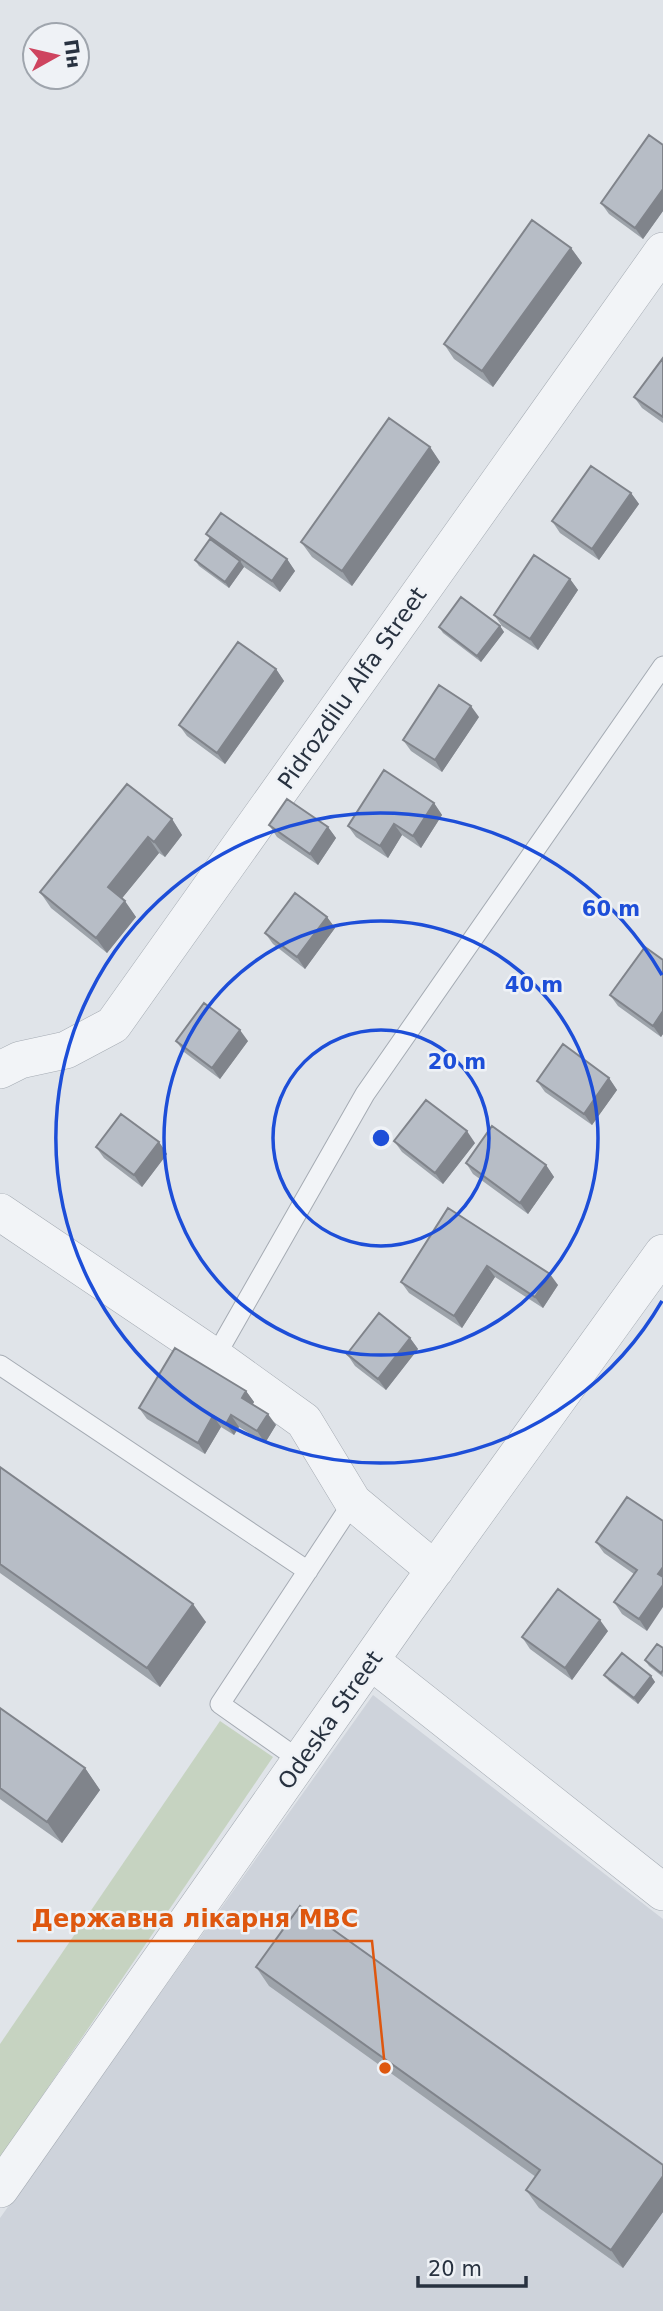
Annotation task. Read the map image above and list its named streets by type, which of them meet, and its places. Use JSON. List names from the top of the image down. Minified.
{"streets":{"street":["Pidrozdilu Alfa Street","Odeska Street"]},"places":["Державна лікарня МВС"],"scale_bar":"20 m","north":"right","rings":["60 m","40 m","20 m"]}
